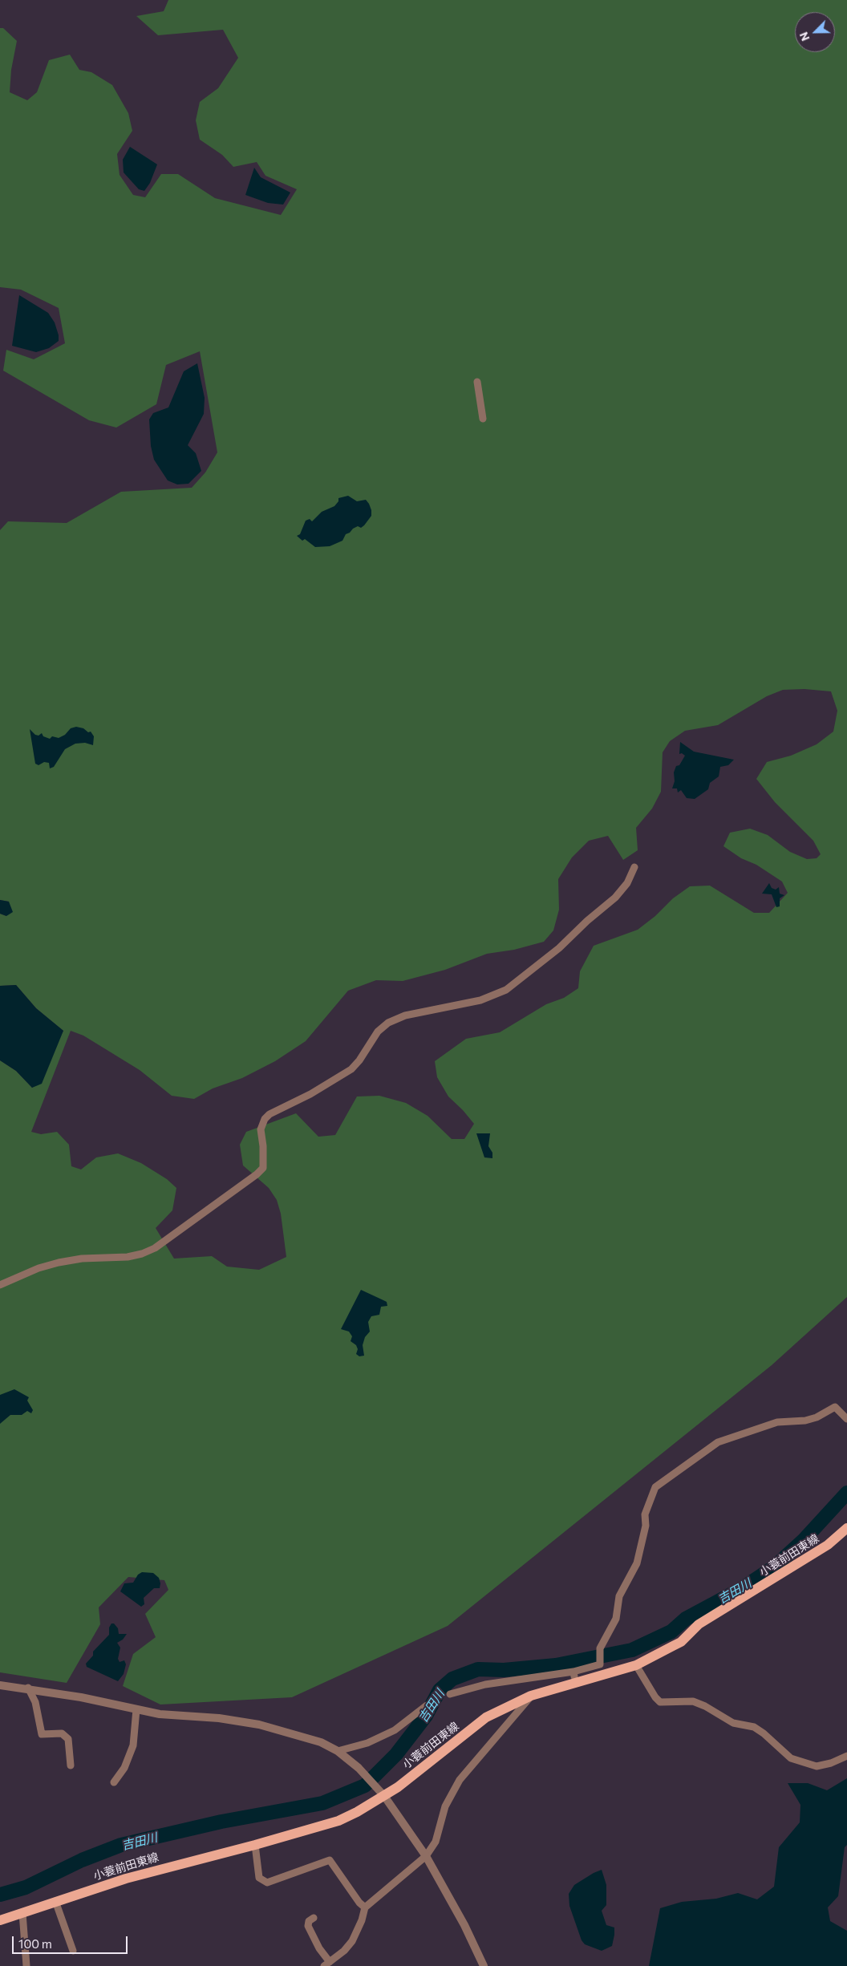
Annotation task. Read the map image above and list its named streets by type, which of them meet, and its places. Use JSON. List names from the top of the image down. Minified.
{"streets":{"main road":["小蓑前田東線"]},"water":["吉田川"],"scale_bar":"100 m","north":"bottom left"}
